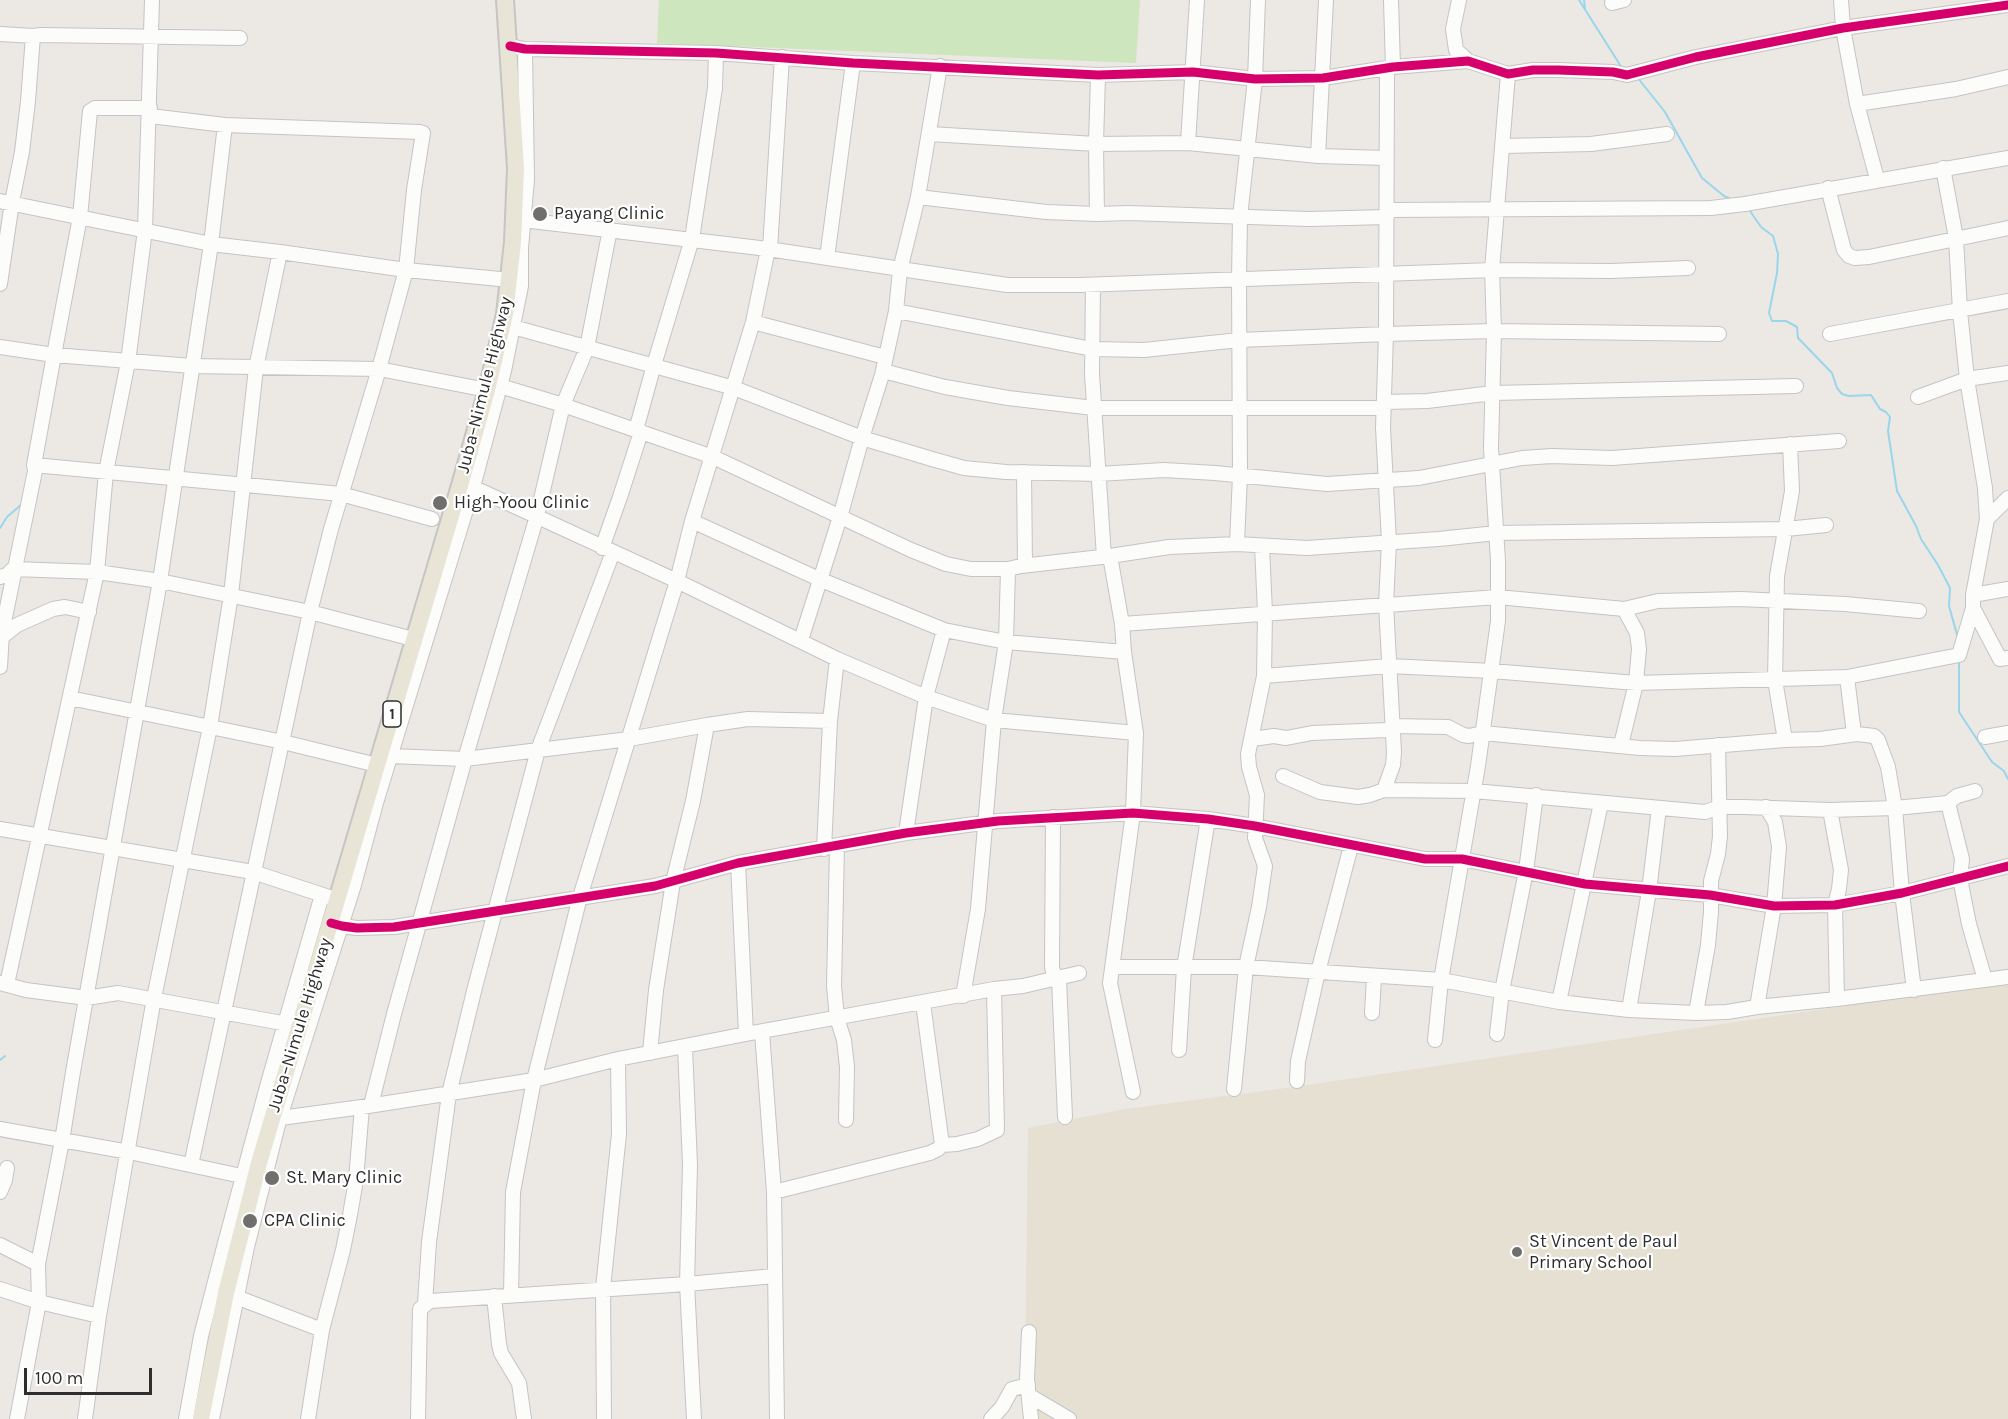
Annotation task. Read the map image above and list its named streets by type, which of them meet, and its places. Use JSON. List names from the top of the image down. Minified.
{"streets":{"main road":["Juba–Nimule Highway","1"]},"places":["Payang Clinic","High-Yoou Clinic","St. Mary Clinic","CPA Clinic","St Vincent de Paul Primary School"],"scale_bar":"100 m"}
